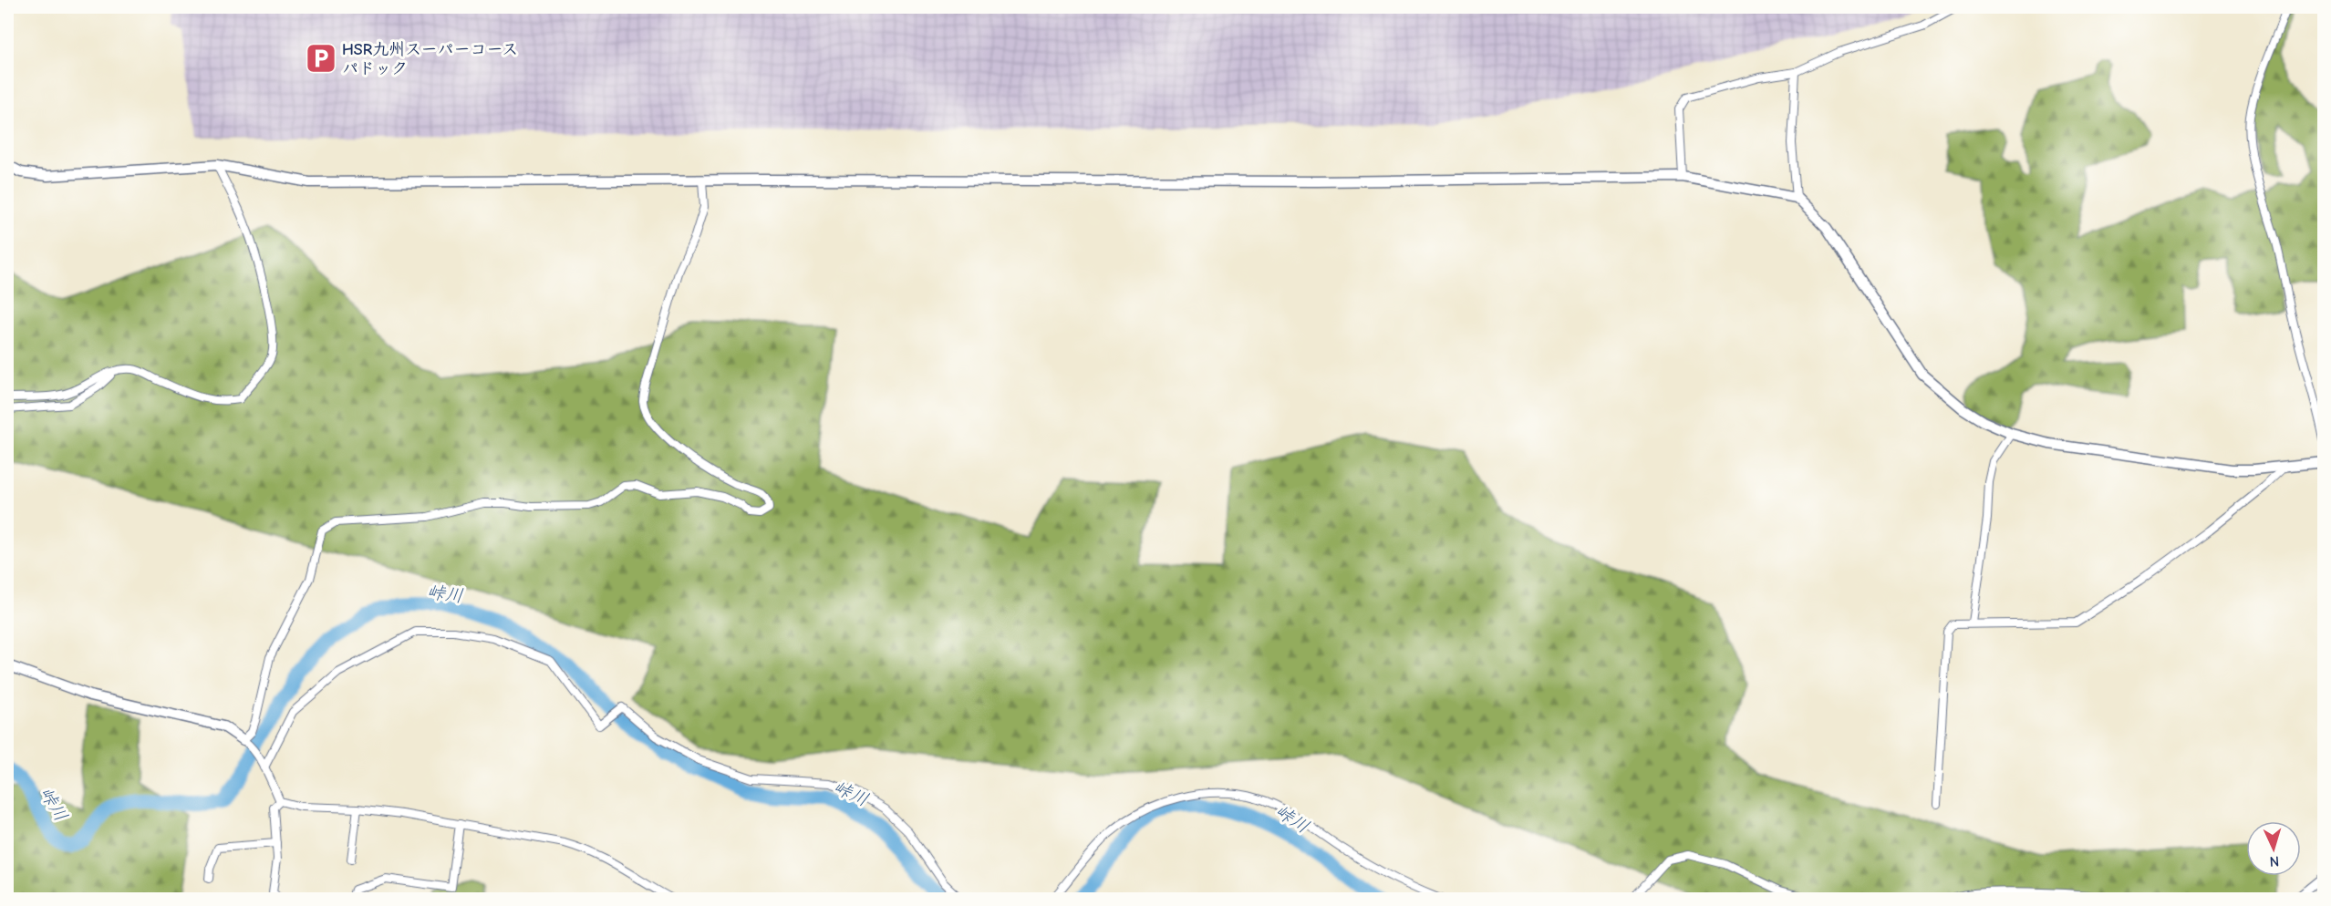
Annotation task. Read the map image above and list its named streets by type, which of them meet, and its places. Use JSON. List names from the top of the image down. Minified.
{"water":["峠川"],"places":{"parking":["HSR九州スーパーコース パドック"]},"north":"bottom"}
